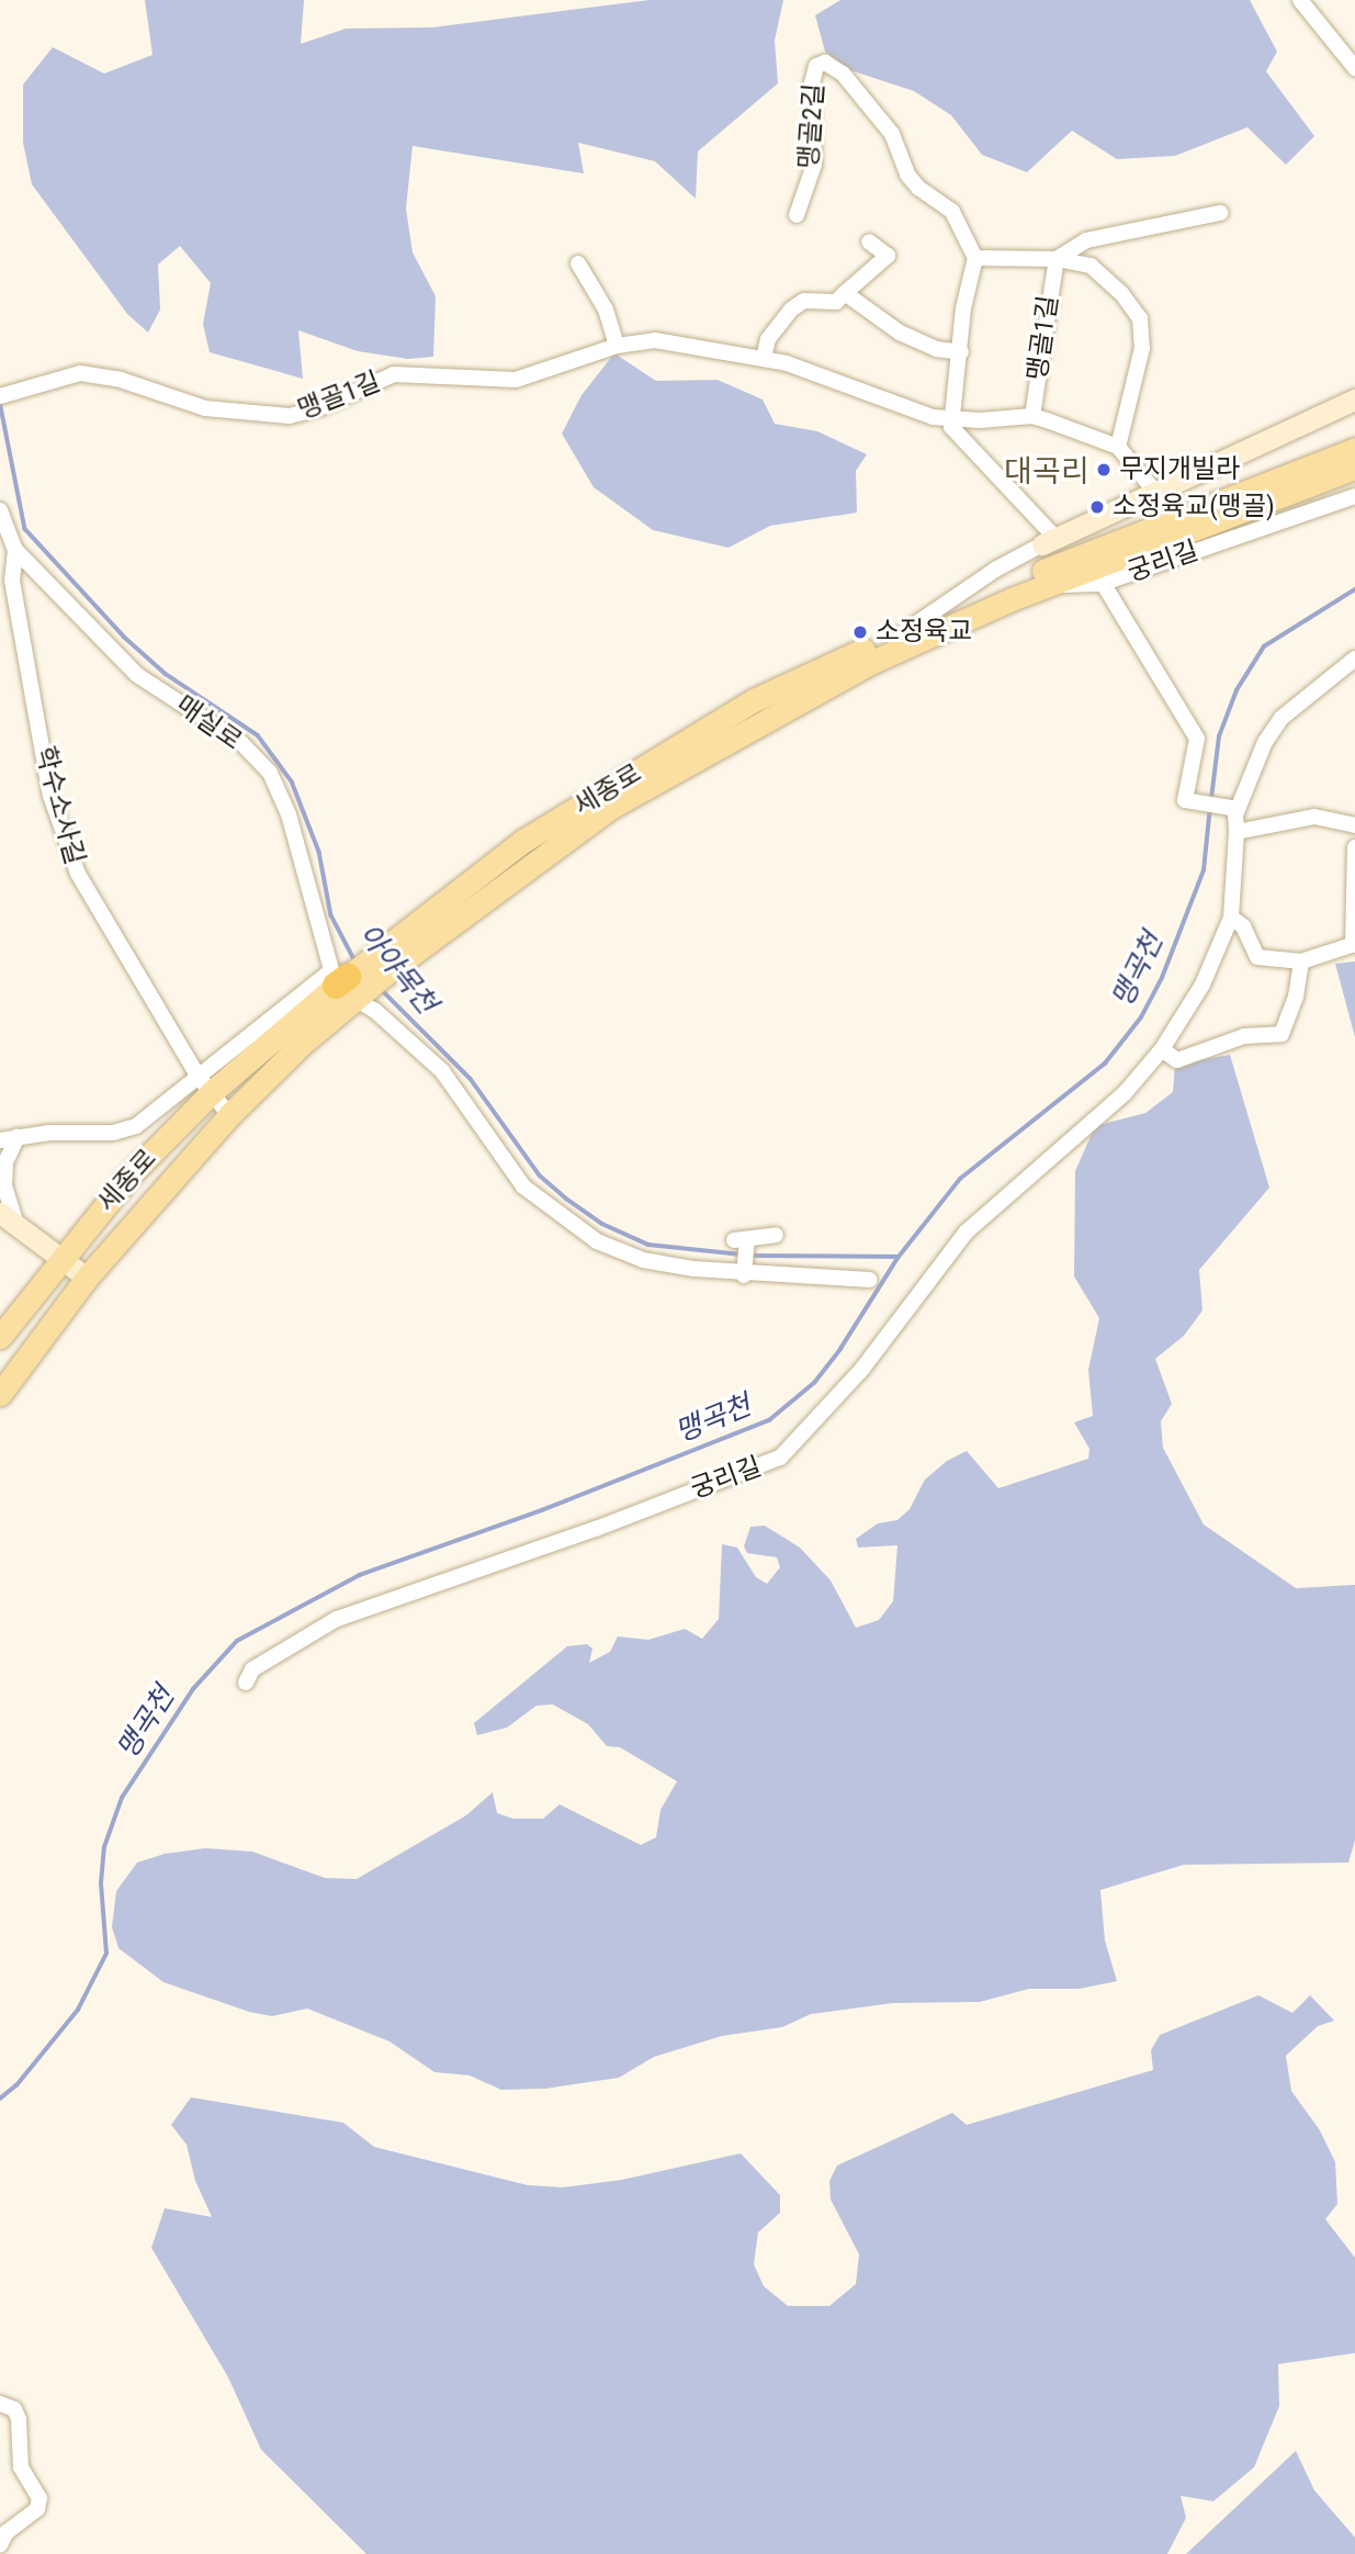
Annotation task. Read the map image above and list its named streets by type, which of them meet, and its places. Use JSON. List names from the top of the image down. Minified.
{"streets":{"main road":["세종로"],"street":["맹골2길","맹골1길","궁리길","매실로","학수소사길"]},"crossings":[["궁리길","세종로"],["매실로","세종로"],["매실로","학수소사길"],["세종로","학수소사길"]],"districts":["대곡리"],"water":["아야목천","맹곡천"],"places":["무지개빌라","소정육교(맹골)","소정육교"]}
